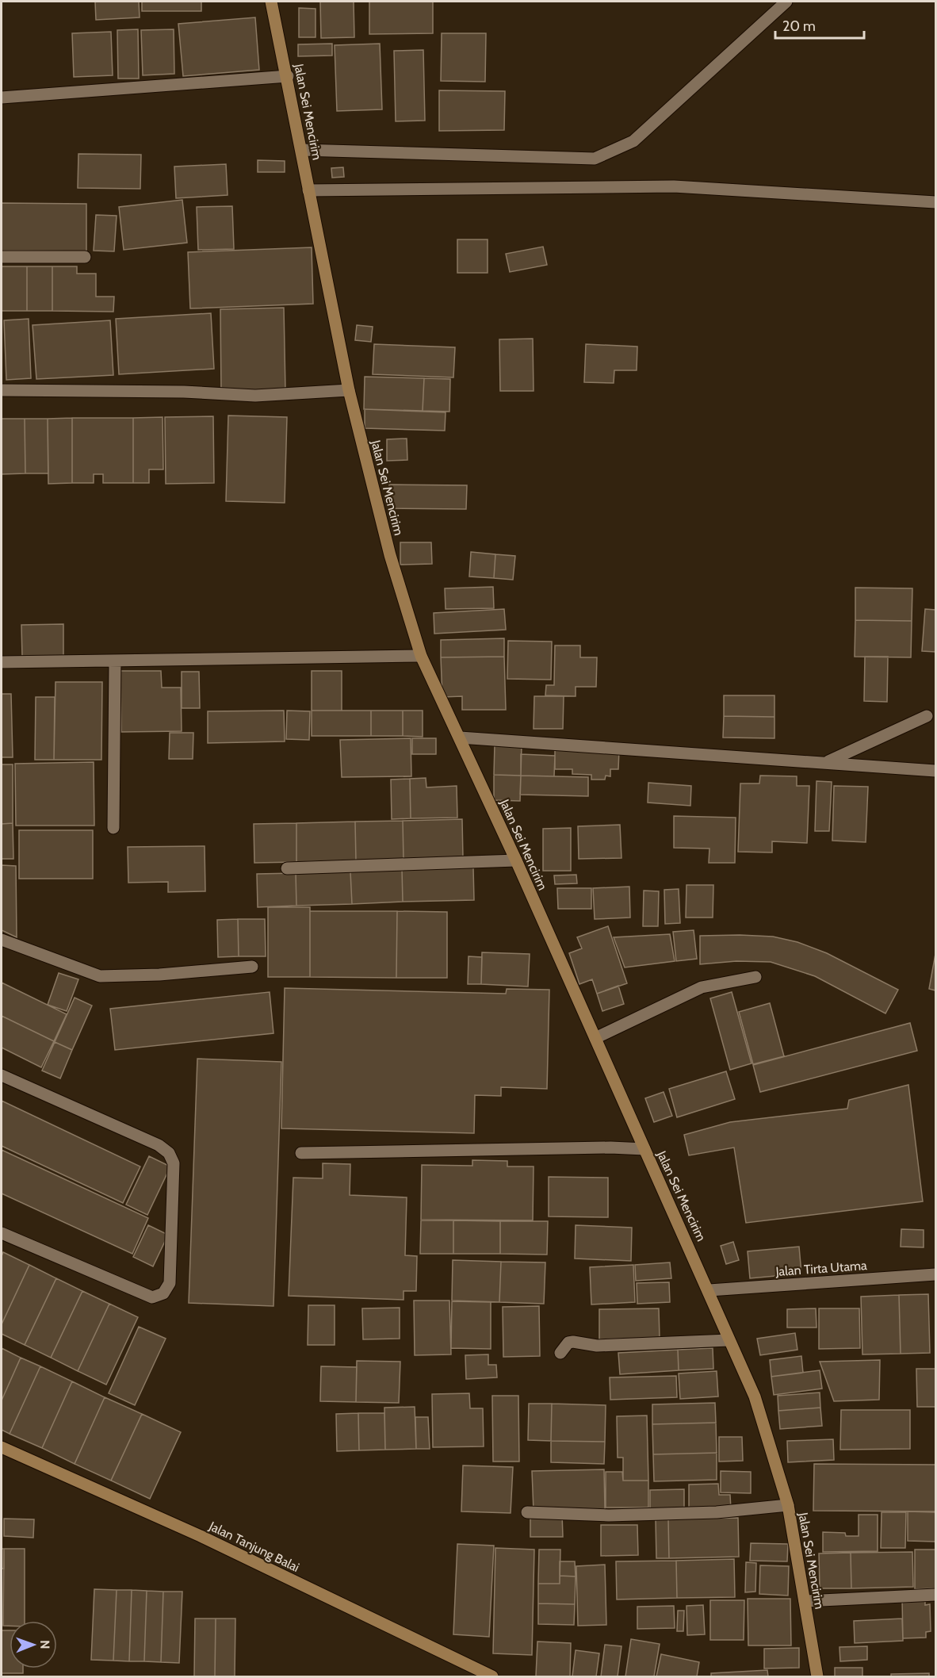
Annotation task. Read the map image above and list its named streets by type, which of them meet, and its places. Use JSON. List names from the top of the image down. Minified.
{"streets":{"street":["Jalan Sei Mencirim","Jalan Tirta Utama","Jalan Tanjung Balai"]},"crossings":[["Jalan Sei Mencirim","Jalan Tirta Utama"]],"scale_bar":"20 m","north":"right"}
